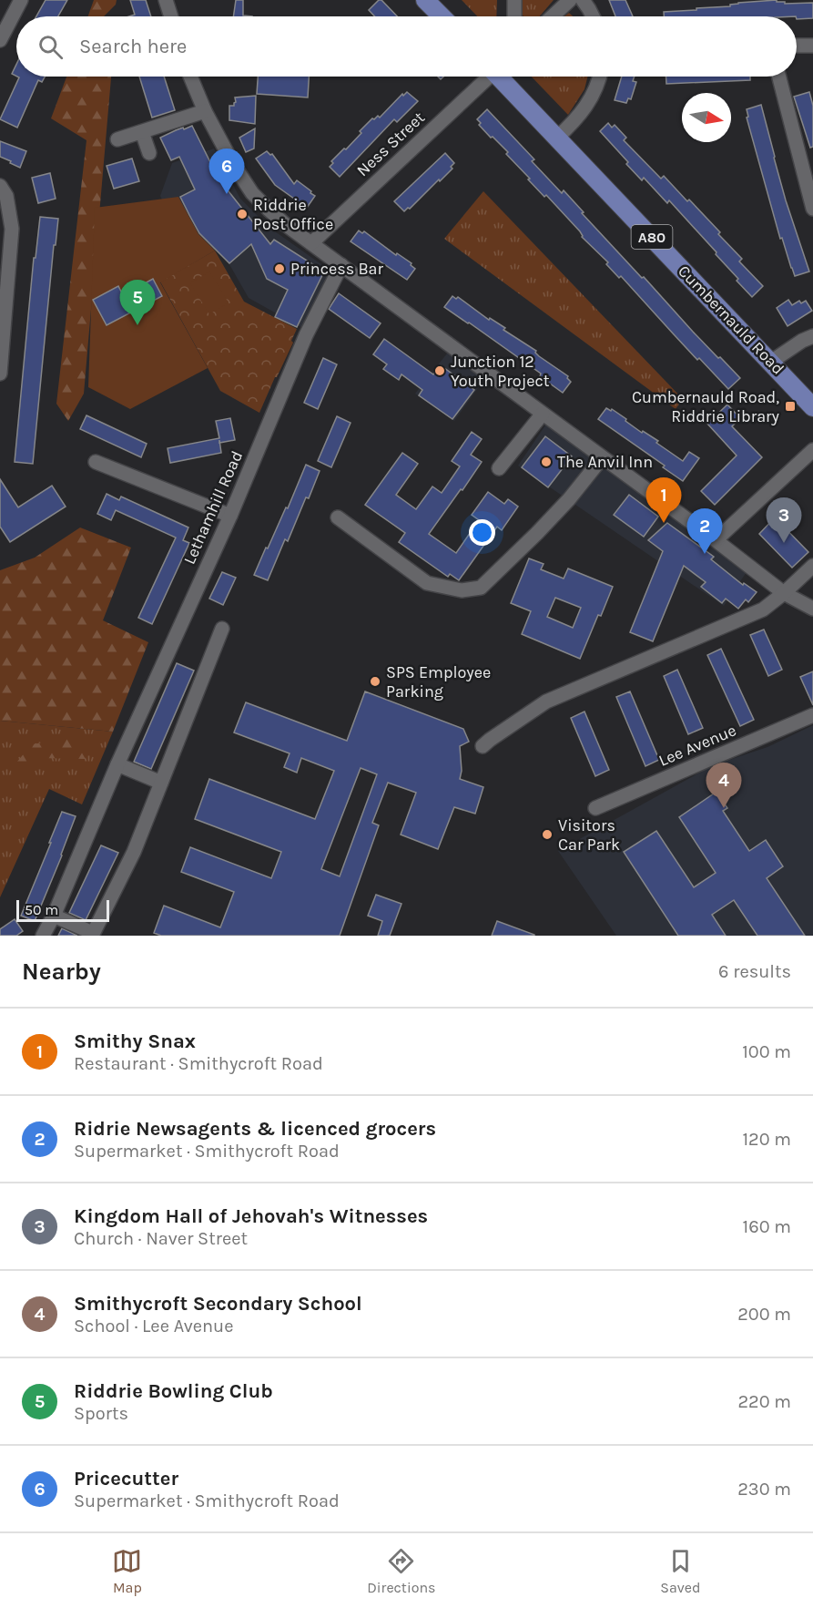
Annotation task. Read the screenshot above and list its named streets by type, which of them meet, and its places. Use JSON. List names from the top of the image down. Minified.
{"streets":{"main road":["A80","Cumbernauld Road"],"street":["Ness Street","Lethamhill Road","Lee Avenue"]},"places":{"other":["Riddrie Post Office","Princess Bar","Junction 12 Youth Project","The Anvil Inn","SPS Employee Parking","Visitors Car Park"],"transit":["Cumbernauld Road, Riddrie Library"]},"scale_bar":"50 m","north":"right","page":{"search":"Search here","pins":["6","5","1","3","2","4"],"scale":"50 m","heading":["Nearby","6 results"],"list":[{"mark":"1","name":"Smithy Snax","note":"Restaurant · Smithycroft Road","value":"100 m"},{"mark":"2","name":"Ridrie Newsagents & licenced grocers","note":"Supermarket · Smithycroft Road","value":"120 m"},{"mark":"3","name":"Kingdom Hall of Jehovah's Witnesses","note":"Church · Naver Street","value":"160 m"},{"mark":"4","name":"Smithycroft Secondary School","note":"School · Lee Avenue","value":"200 m"},{"mark":"5","name":"Riddrie Bowling Club","note":"Sports","value":"220 m"},{"mark":"6","name":"Pricecutter","note":"Supermarket · Smithycroft Road","value":"230 m"}],"nav":["Map","Directions","Saved"]}}
